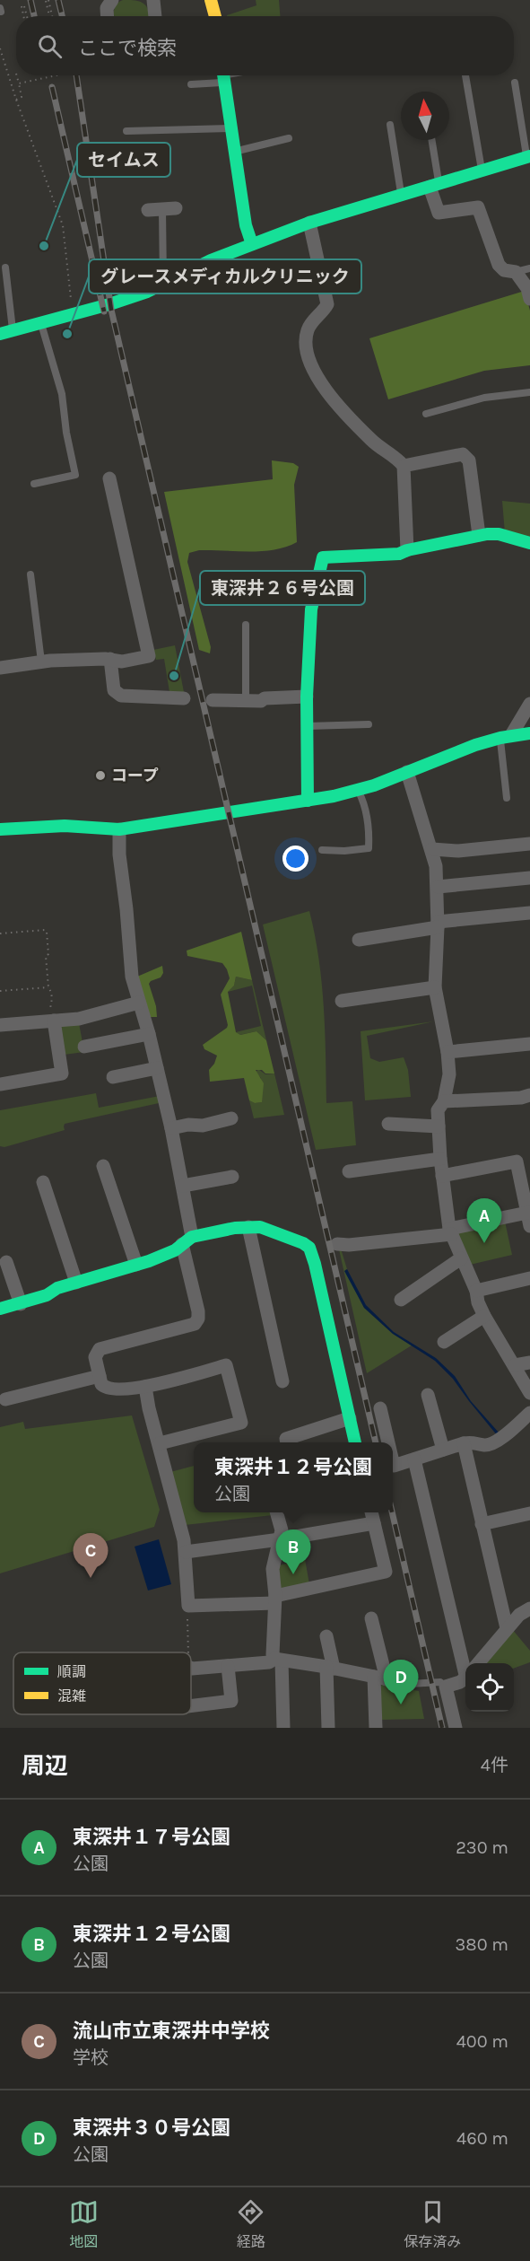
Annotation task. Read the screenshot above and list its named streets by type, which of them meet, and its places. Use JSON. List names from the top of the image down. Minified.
{"places":["セイムス","グレースメディカルクリニック","東深井２６号公園","コープ"],"legend":["順調","混雑"],"north":"top","page":{"search":"ここで検索","pins":["A","B","C","D"],"popup":["東深井１２号公園","公園"],"heading":["周辺","4件"],"list":[{"mark":"A","name":"東深井１７号公園","note":"公園","value":"230 m"},{"mark":"B","name":"東深井１２号公園","note":"公園","value":"380 m"},{"mark":"C","name":"流山市立東深井中学校","note":"学校","value":"400 m"},{"mark":"D","name":"東深井３０号公園","note":"公園","value":"460 m"}],"nav":["地図","経路","保存済み"]}}
